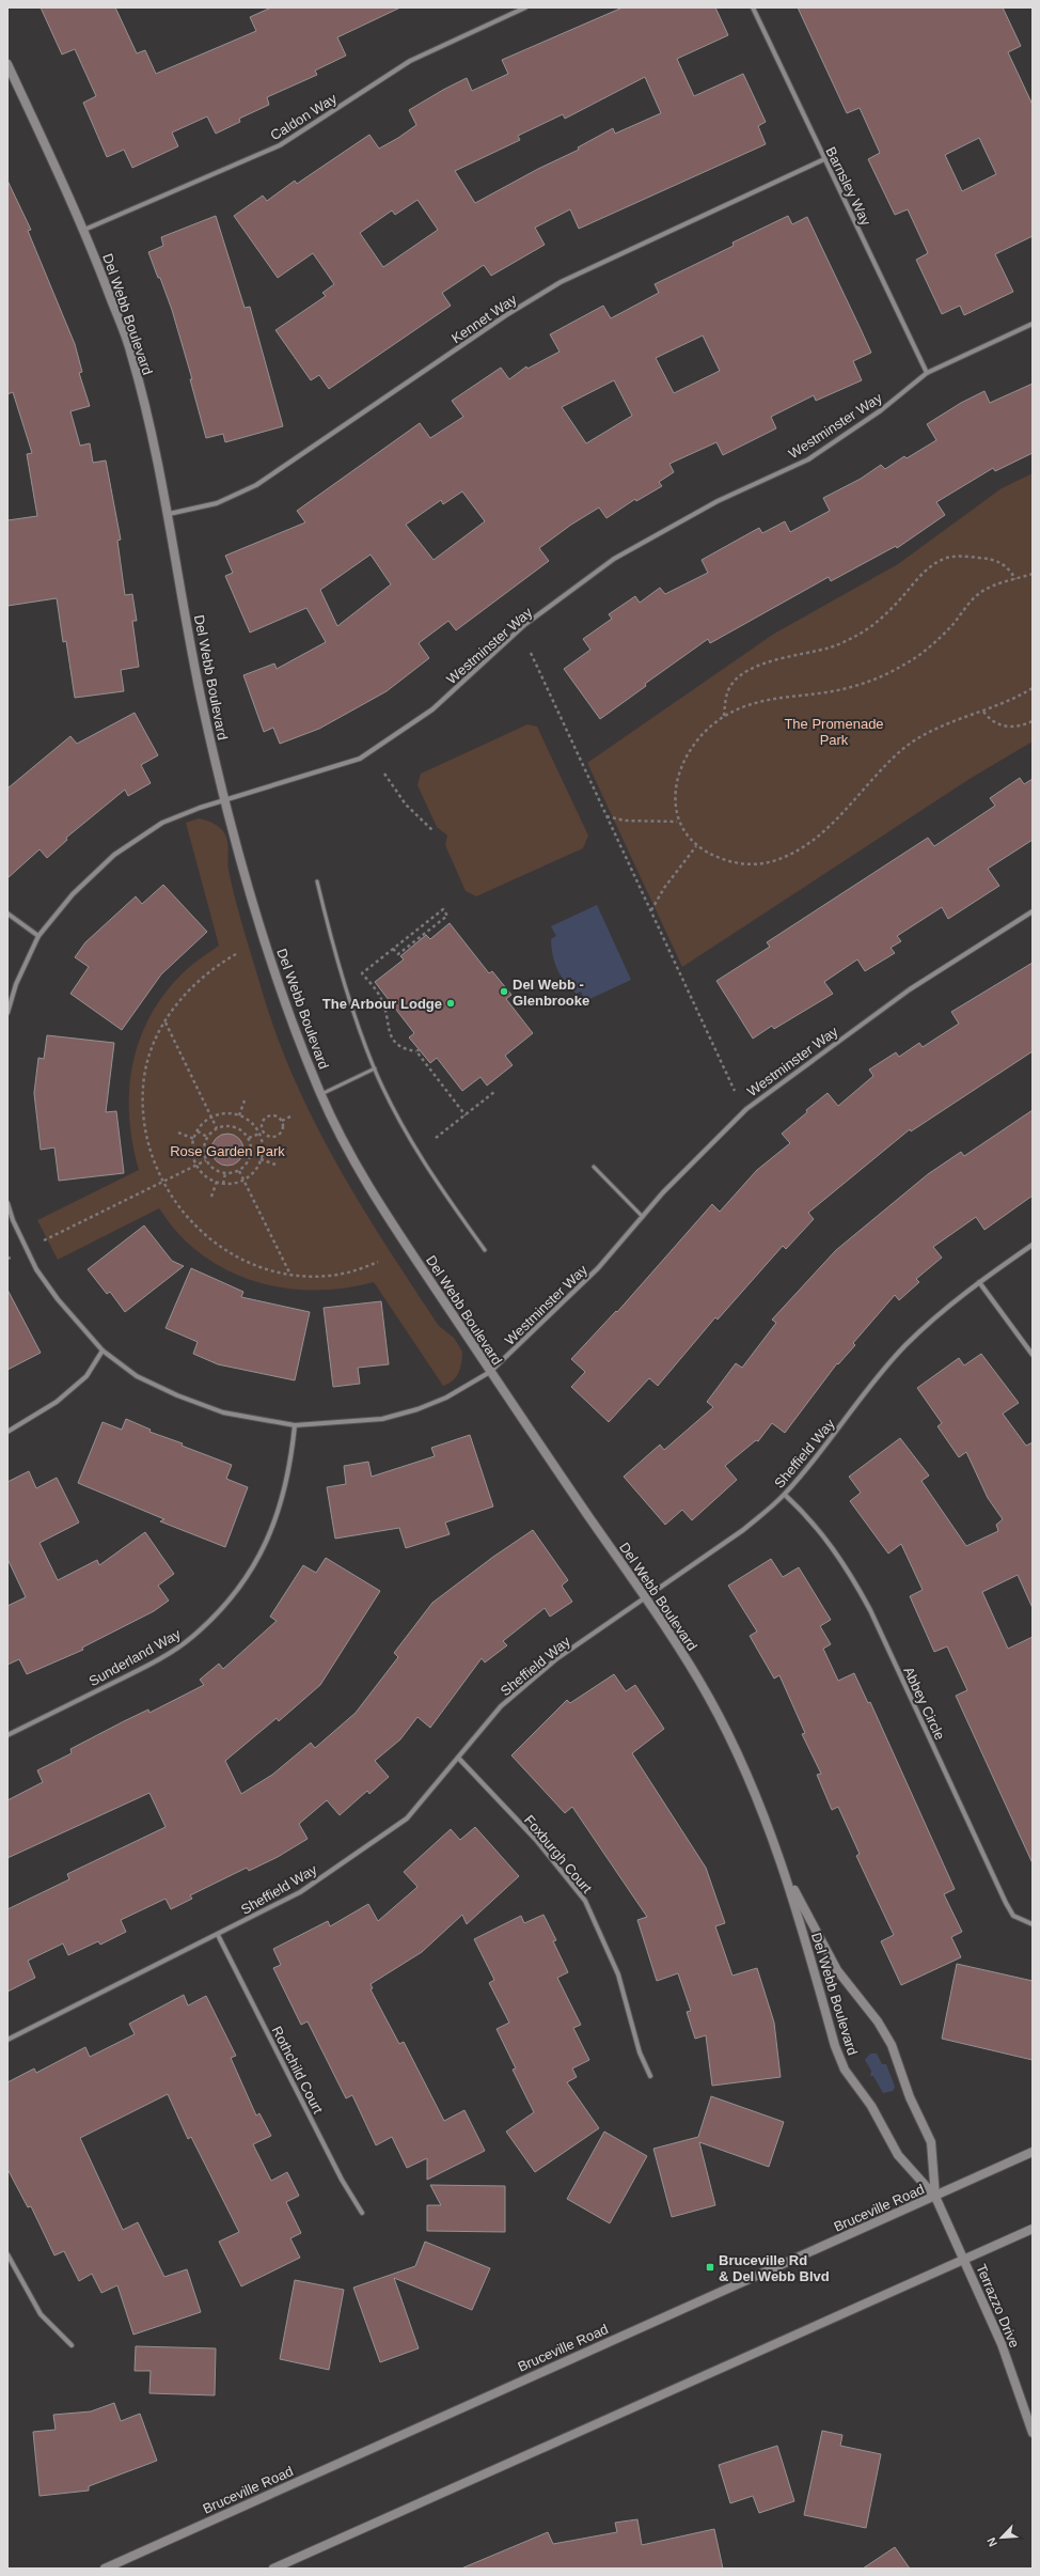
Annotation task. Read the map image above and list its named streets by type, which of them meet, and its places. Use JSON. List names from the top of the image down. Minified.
{"streets":{"street":["Caldon Way","Barnsley Way","Del Webb Boulevard","Kennet Way","Westminster Way","Sheffield Way","Sunderland Way","Abbey Circle","Foxburgh Court","Rothchild Court","Bruceville Road","Terrazzo Drive"]},"crossings":[["Caldon Way","Del Webb Boulevard"],["Barnsley Way","Kennet Way"],["Barnsley Way","Westminster Way"],["Del Webb Boulevard","Kennet Way"],["Del Webb Boulevard","Westminster Way"],["Del Webb Boulevard","Sheffield Way"],["Del Webb Boulevard","Bruceville Road"],["Del Webb Boulevard","Terrazzo Drive"],["Westminster Way","Sunderland Way"],["Sheffield Way","Abbey Circle"],["Sheffield Way","Foxburgh Court"],["Sheffield Way","Rothchild Court"]],"parks":["The Promenade Park","Rose Garden Park"],"places":{"other":["Del Webb - Glenbrooke","The Arbour Lodge"],"transit":["Bruceville Rd & Del Webb Blvd"]},"north":"bottom left"}
